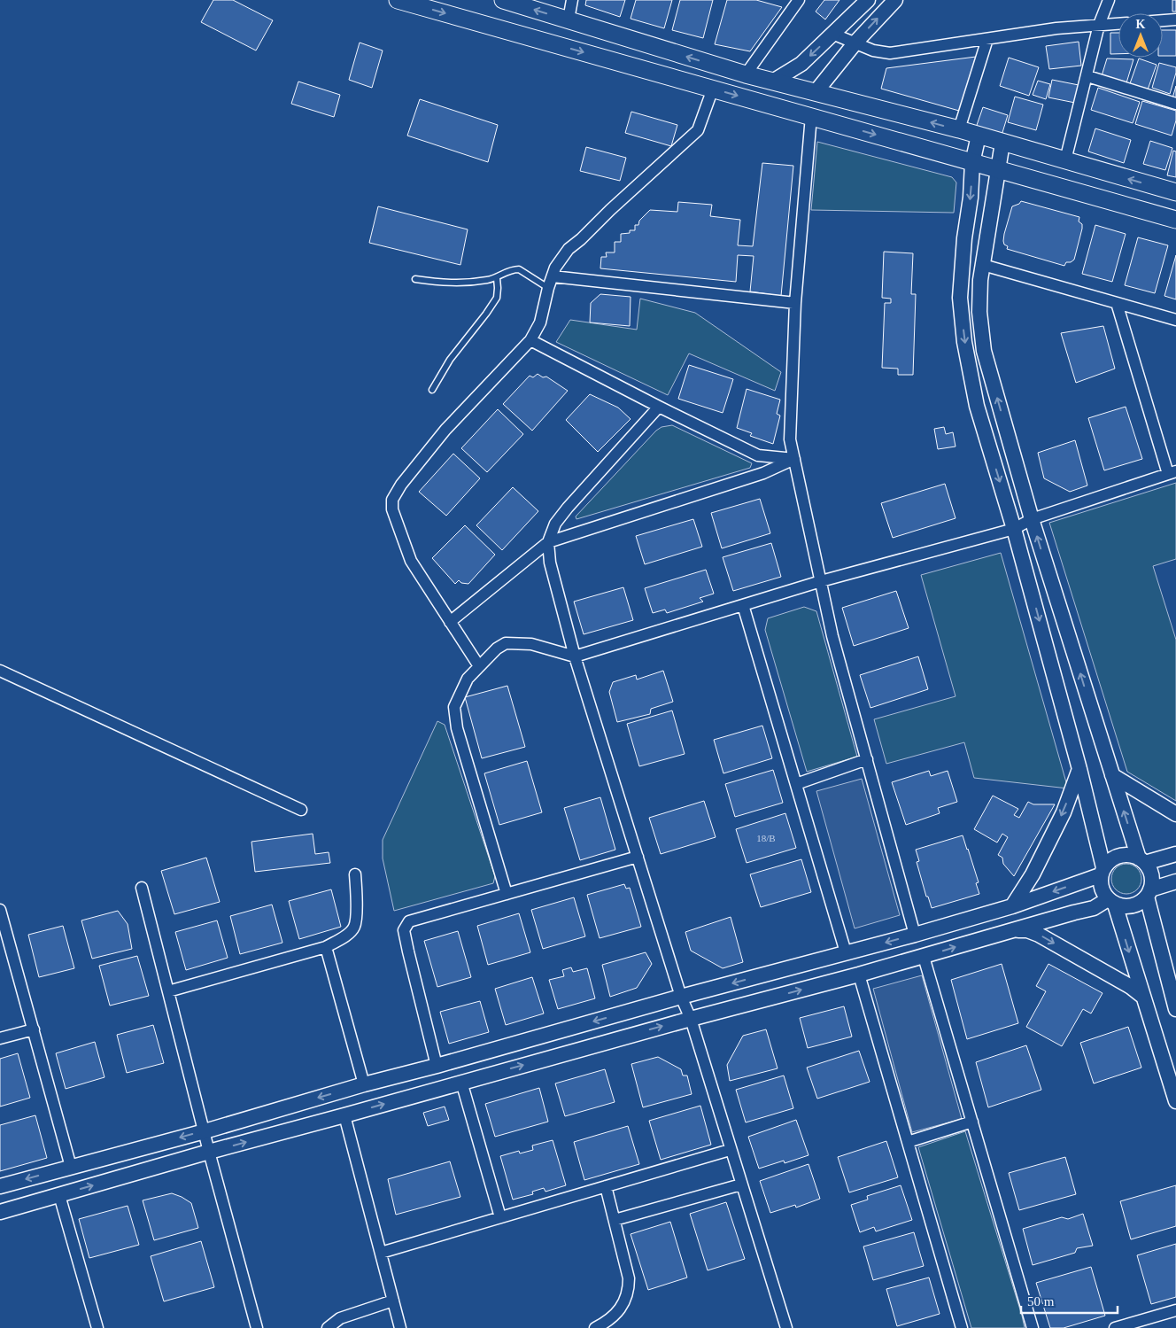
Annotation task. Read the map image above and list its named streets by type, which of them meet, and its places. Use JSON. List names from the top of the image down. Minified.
{"house_numbers":["18/B"],"scale_bar":"50 m","north":"top"}
